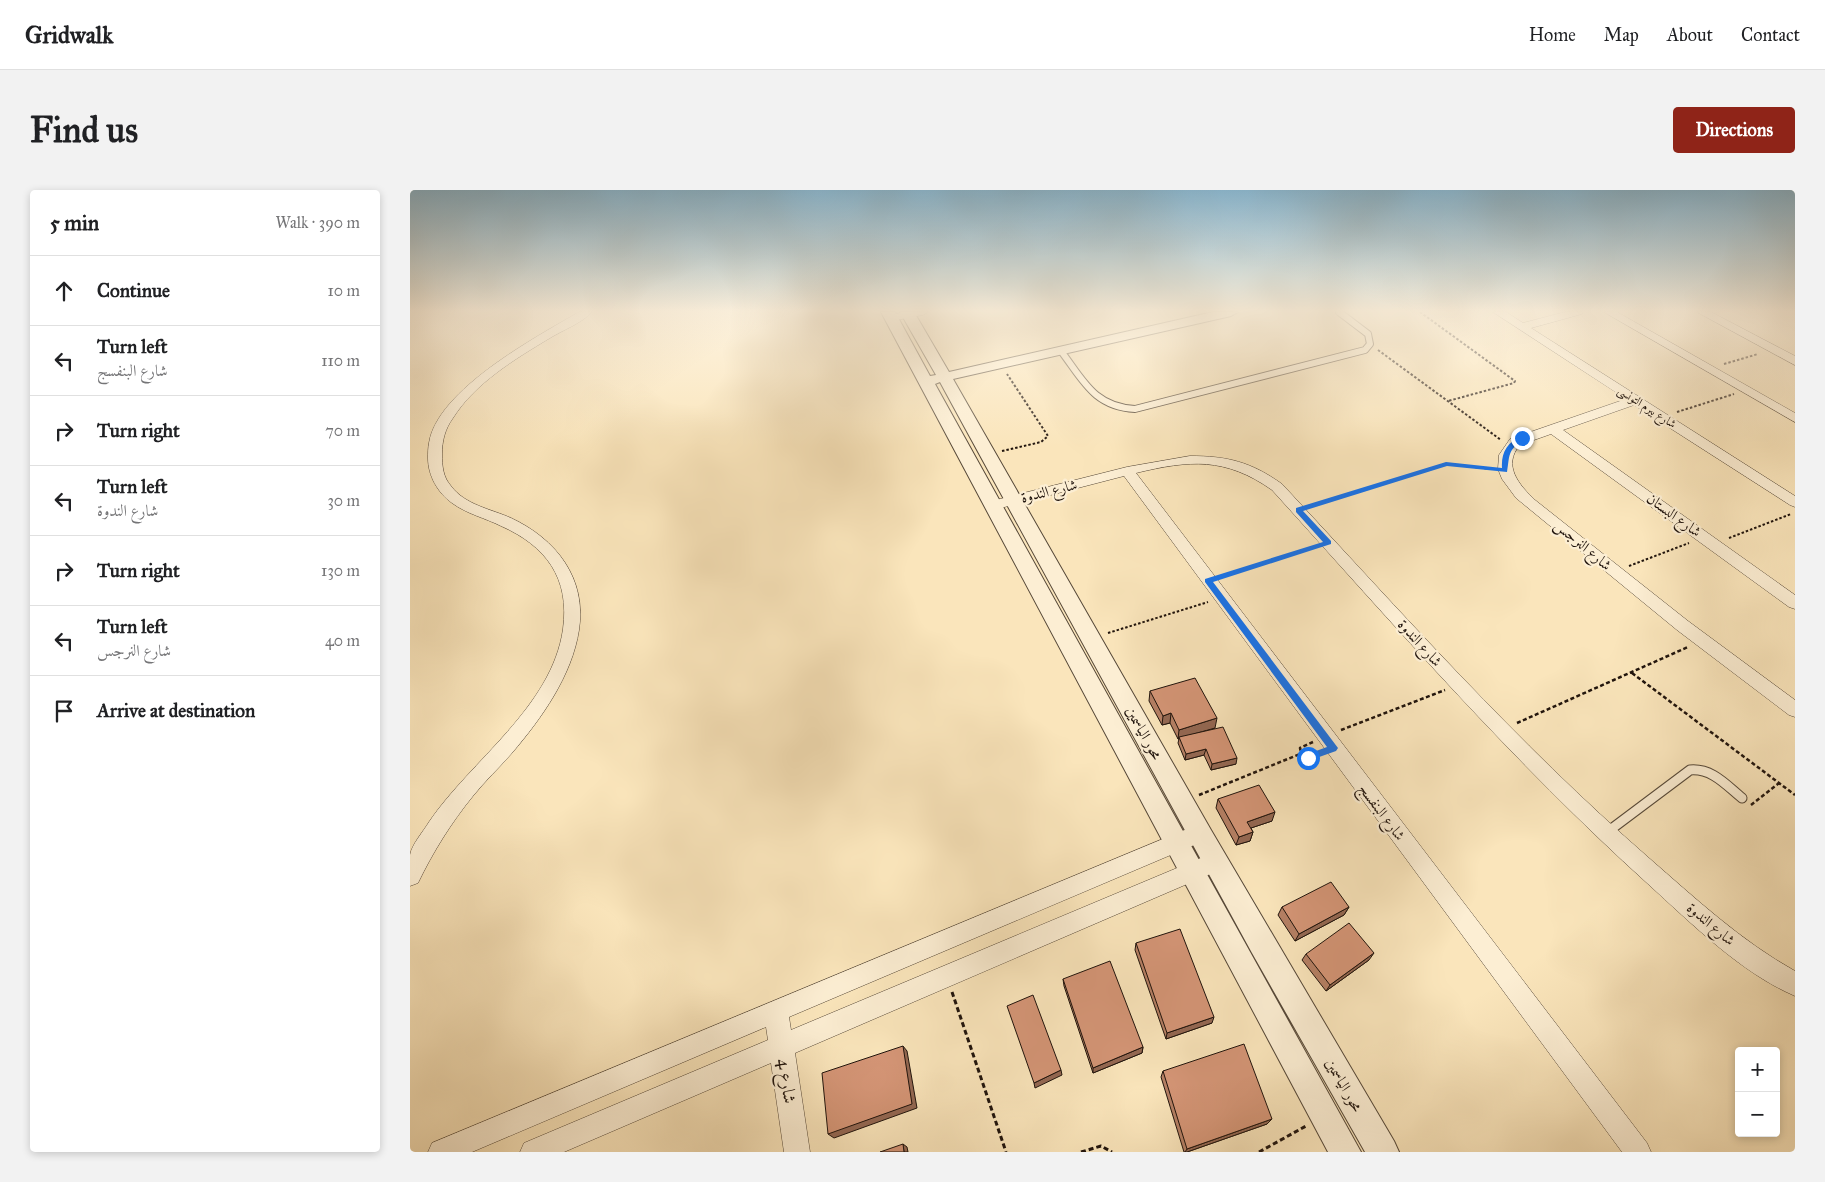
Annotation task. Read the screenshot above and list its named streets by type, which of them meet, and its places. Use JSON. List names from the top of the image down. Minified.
{"streets":{"street":["شارع بيرم التونسى","شارع الندوة","شارع البستان","شارع النرجس","محور الياسمين","شارع البنفسج","شارع 4"]},"crossings":[["شارع الندوة","محور الياسمين"],["شارع الندوة","شارع البنفسج"]],"page":{"header":"Gridwalk","nav":["Home","Map","About","Contact"],"buttons":"Directions","title":"Find us","heading":["5 min","Walk · 390 m"],"list":[["Continue","10 m"],["Turn left","شارع البنفسج","110 m"],["Turn right","70 m"],["Turn left","شارع الندوة","30 m"],["Turn right","130 m"],["Turn left","شارع النرجس","40 m"],"Arrive at destination"],"map_buttons":["+","−"]}}
